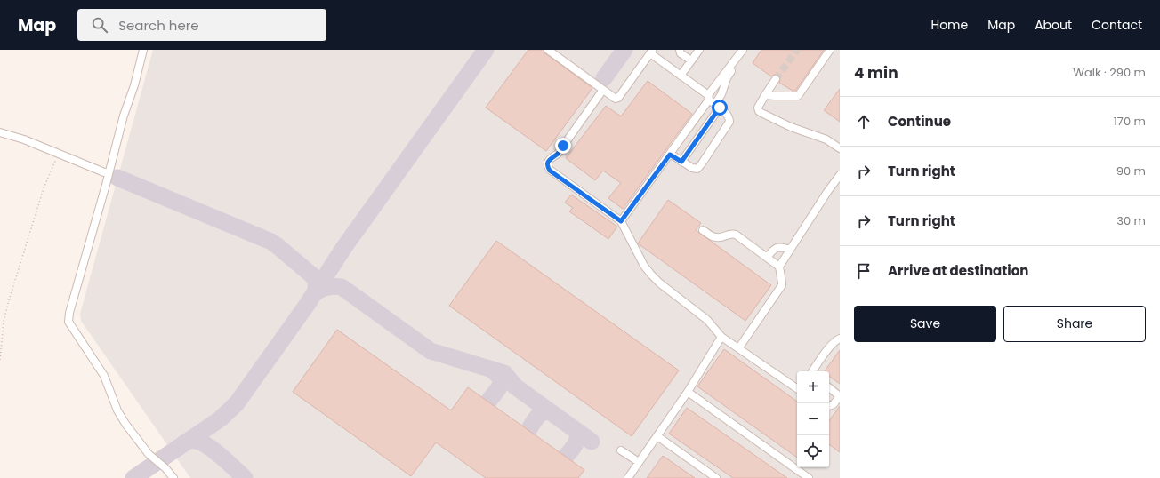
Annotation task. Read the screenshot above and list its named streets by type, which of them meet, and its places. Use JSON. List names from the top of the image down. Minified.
{"page":{"header":"Map","search":"Search here","nav":["Home","Map","About","Contact"],"heading":["4 min","Walk · 290 m"],"list":[["Continue","170 m"],["Turn right","90 m"],["Turn right","30 m"],"Arrive at destination"],"buttons":["Save","Share"],"map_buttons":["+","−"]}}
